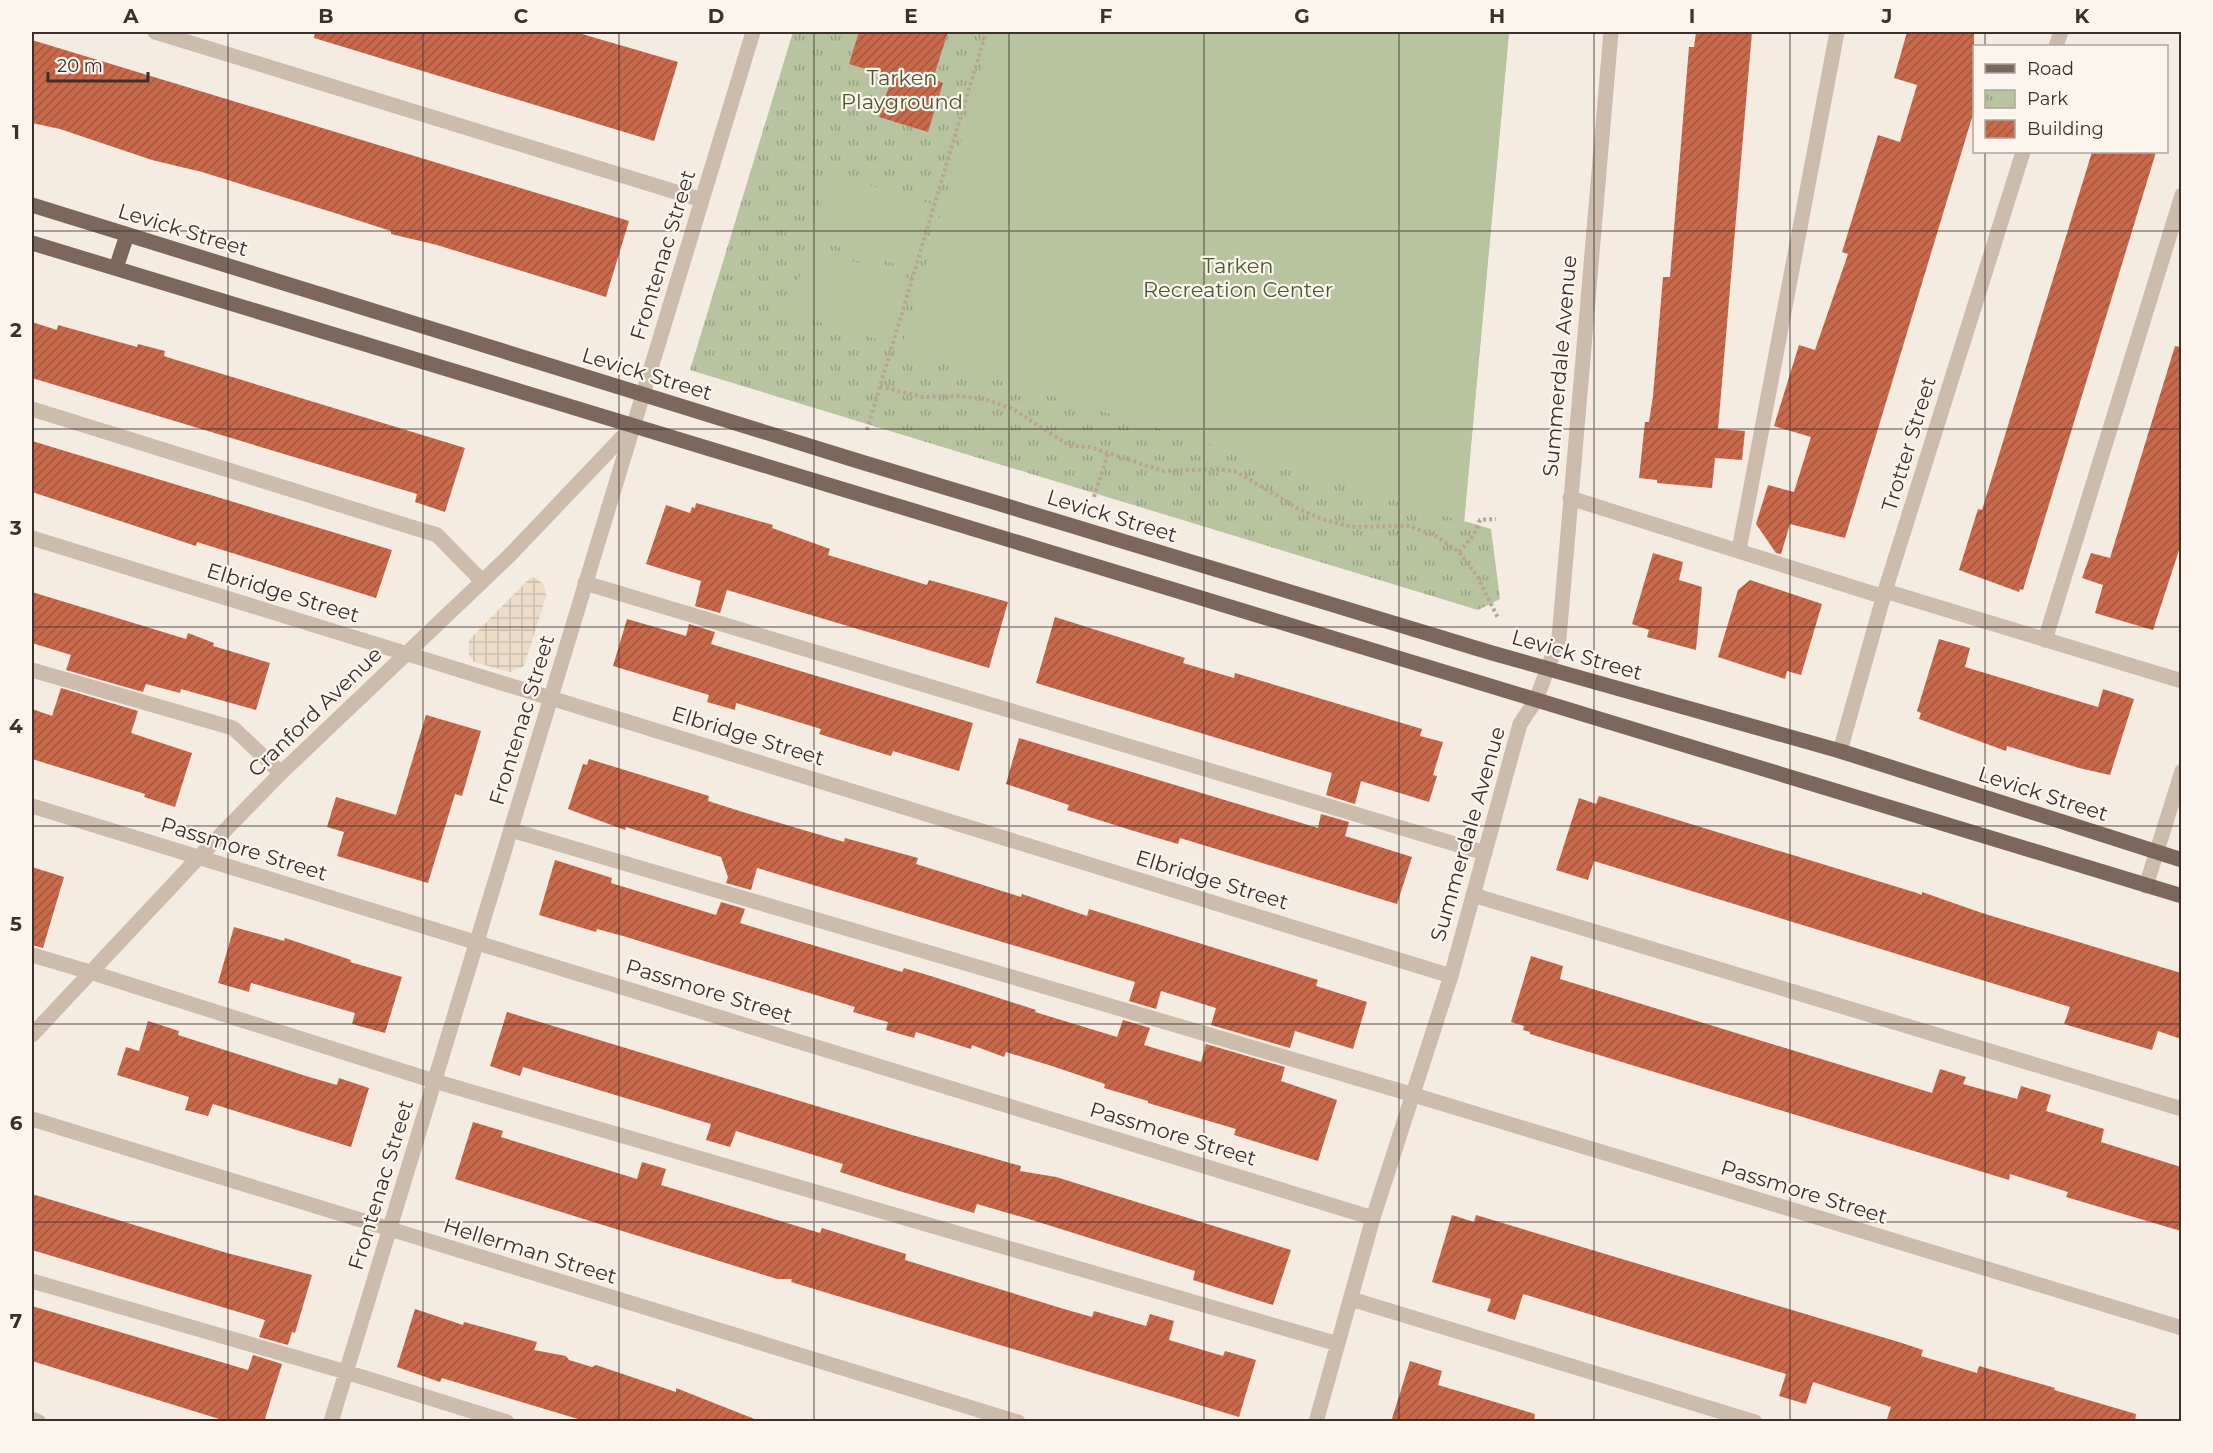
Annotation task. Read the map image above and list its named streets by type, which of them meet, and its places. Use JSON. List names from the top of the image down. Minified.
{"streets":{"main road":["Levick Street"],"street":["Frontenac Street","Summerdale Avenue","Trotter Street","Elbridge Street","Cranford Avenue","Passmore Street","Hellerman Street"]},"crossings":[["Levick Street","Frontenac Street"],["Levick Street","Summerdale Avenue"],["Levick Street","Trotter Street"],["Frontenac Street","Elbridge Street"],["Frontenac Street","Cranford Avenue"],["Frontenac Street","Passmore Street"],["Frontenac Street","Hellerman Street"],["Summerdale Avenue","Elbridge Street"],["Summerdale Avenue","Passmore Street"],["Elbridge Street","Cranford Avenue"],["Cranford Avenue","Passmore Street"]],"parks":["Tarken Playground","Tarken Recreation Center"],"legend":["Road","Park","Building"],"scale_bar":"20 m","grid":{"columns":["A","B","C","D","E","F","G","H","I","J","K"],"rows":["1","2","3","4","5","6","7"]}}
